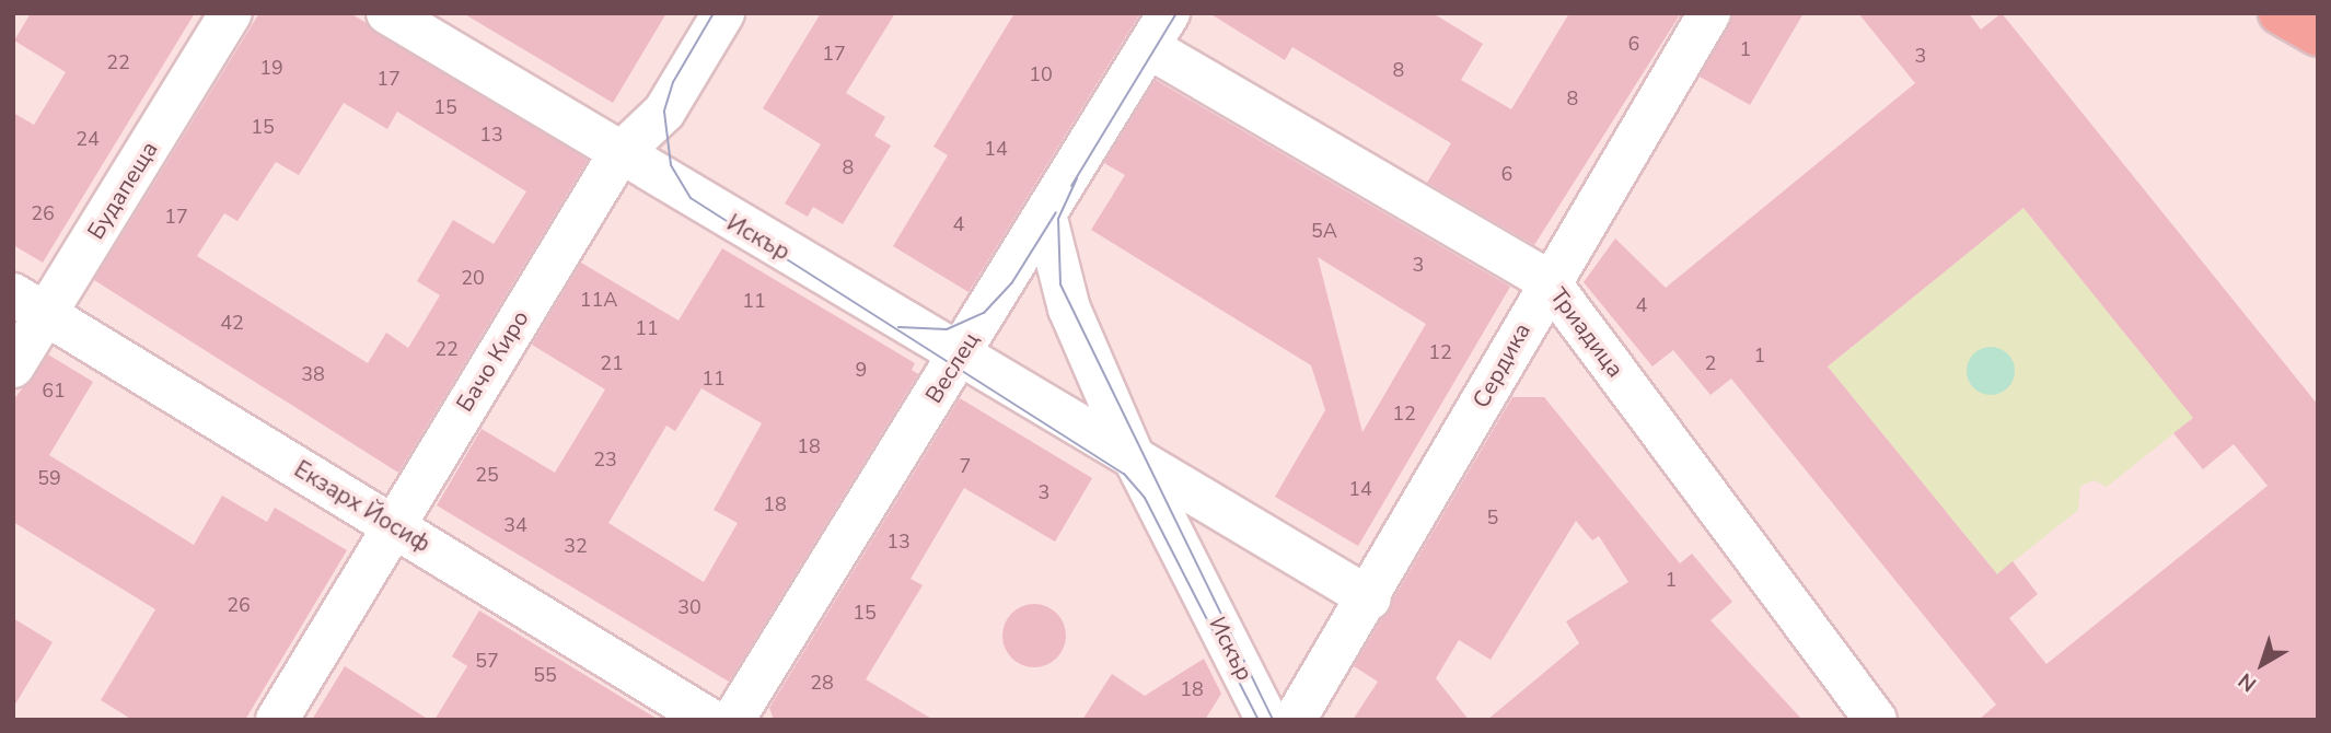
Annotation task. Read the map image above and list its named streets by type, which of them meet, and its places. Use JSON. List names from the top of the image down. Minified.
{"streets":{"street":["Будапеща","Искър","Триадица","Бачо Киро","Сердика","Веслец","Екзарх Йосиф"]},"crossings":[["Будапеща","Екзарх Йосиф"],["Искър","Бачо Киро"],["Искър","Сердика"],["Искър","Веслец"],["Триадица","Сердика"],["Триадица","Веслец"],["Бачо Киро","Екзарх Йосиф"]],"house_numbers":["6","1","17","3","22","19","8","10","17","8","15","15","13","24","14","8","6","26","17","4","5А","3","20","11А","11","4","42","11","22","12","1","21","2","9","38","11","61","12","18","23","7","25","59","14","3","18","5","34","13","32","1","26","30","15","57","55","28","18"],"north":"bottom left"}
